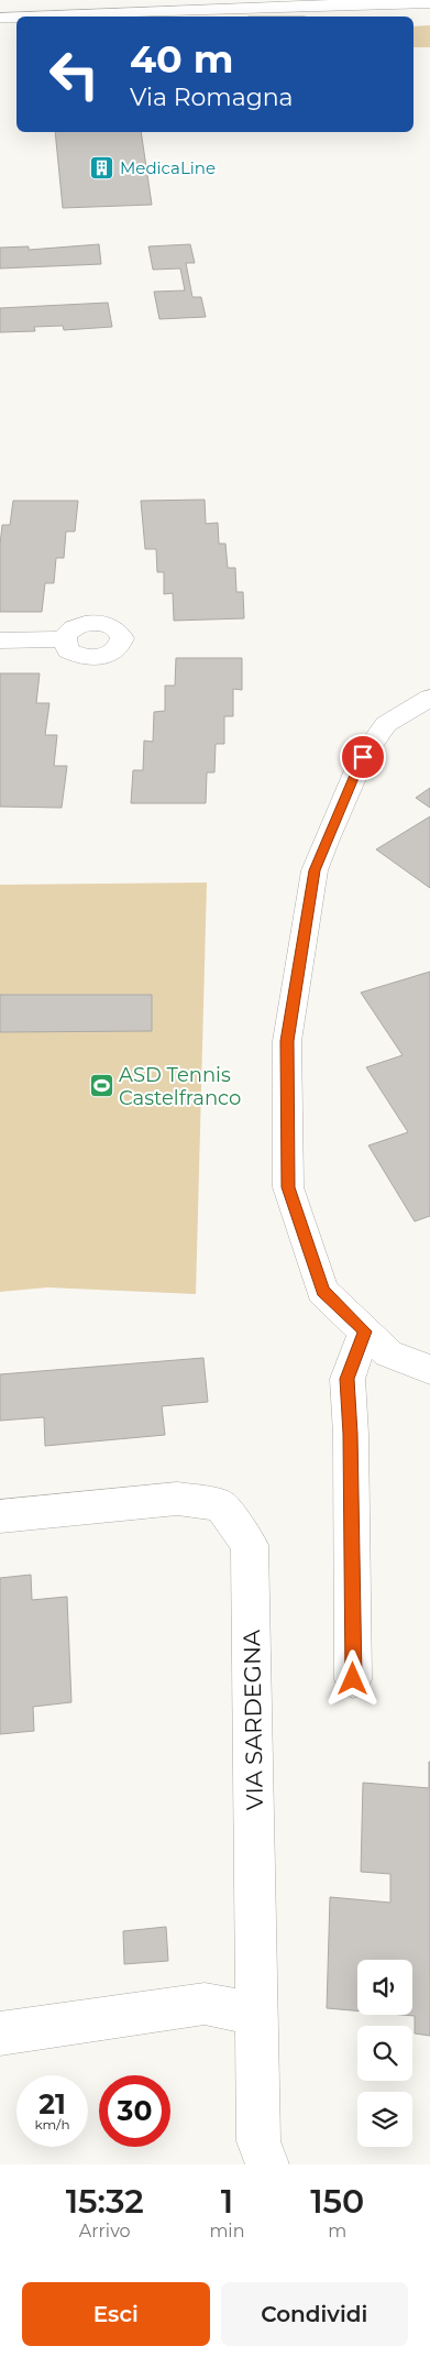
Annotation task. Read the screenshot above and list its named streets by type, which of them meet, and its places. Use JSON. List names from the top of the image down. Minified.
{"streets":{"street":["VIA SARDEGNA"]},"places":{"building":["MedicaLine"],"sports":["ASD Tennis Castelfranco"]},"page":{"turn":["40 m","Via Romagna"],"speed":"21 km/h","limit":"30","eta":["15:32","Arrivo","1","min","150","m"],"buttons":["Esci","Condividi"]}}
